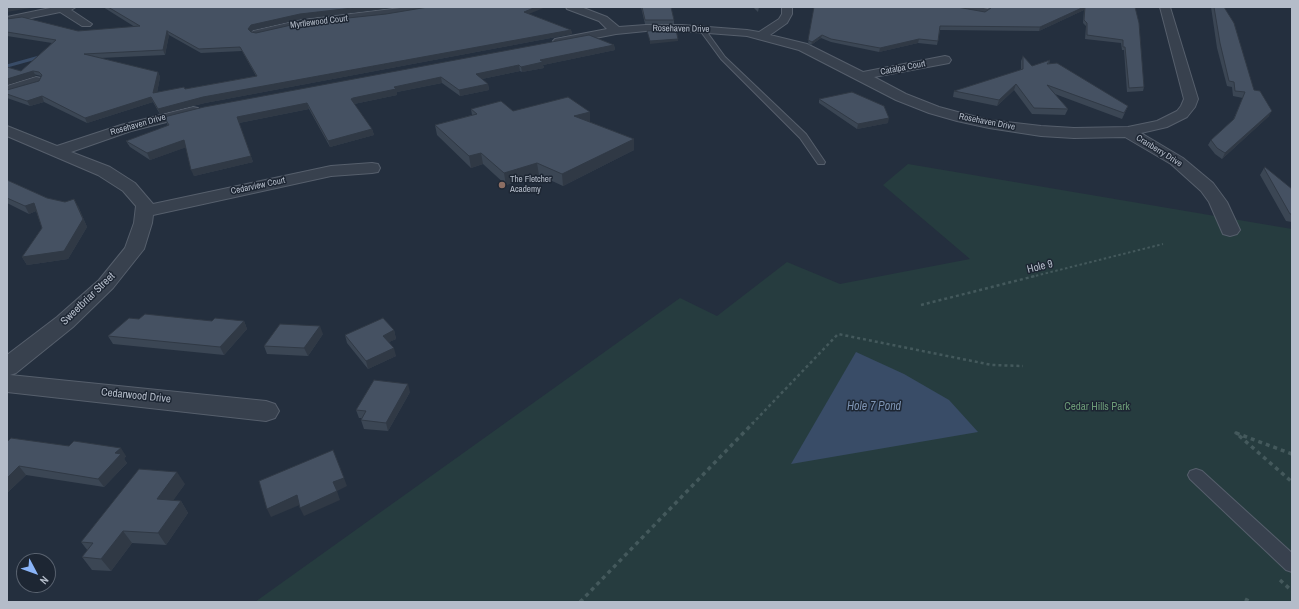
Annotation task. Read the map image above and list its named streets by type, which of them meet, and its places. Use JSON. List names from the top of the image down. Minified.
{"streets":{"street":["Myrtlewood Court","Rosehaven Drive","Catalpa Court","Cranberry Drive","Cedarview Court","Sweetbriar Street","Cedarwood Drive"],"path":["Hole 9"]},"crossings":[["Rosehaven Drive","Catalpa Court"],["Rosehaven Drive","Cranberry Drive"],["Cedarview Court","Sweetbriar Street"]],"water":["Hole 7 Pond"],"parks":["Cedar Hills Park"],"places":["The Fletcher Academy"],"north":"bottom right"}
